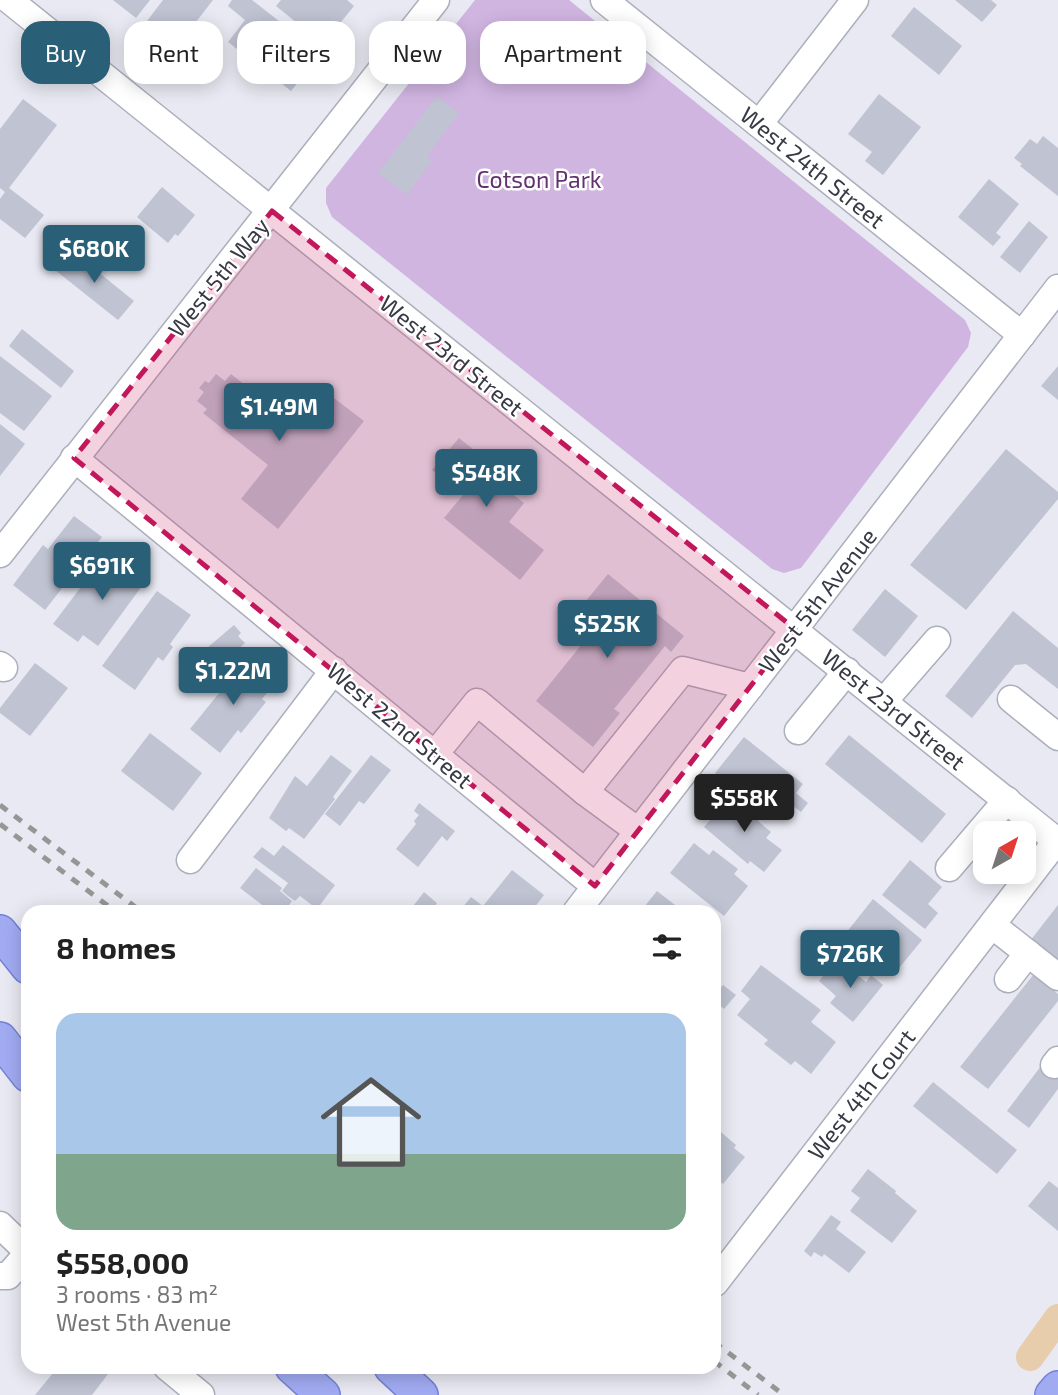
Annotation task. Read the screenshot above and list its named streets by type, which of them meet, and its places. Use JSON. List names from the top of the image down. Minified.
{"streets":{"street":["West 24th Street","West 5th Way","West 23rd Street","West 5th Avenue","West 22nd Street","West 4th Court"]},"crossings":[["West 24th Street","West 5th Avenue"],["West 5th Way","West 23rd Street"],["West 5th Way","West 22nd Street"],["West 23rd Street","West 5th Avenue"],["West 23rd Street","West 4th Court"],["West 5th Avenue","West 22nd Street"]],"parks":["Cotson Park"],"north":"top right","page":{"chip":["Buy","Rent","Filters","New","Apartment"],"price":["$680K","$1.49M","$548K","$691K","$525K","$1.22M","$558K","$726K"],"heading":"8 homes","list":[{"name":"$558,000","note":"3 rooms · 83 m² · West 5th Avenue"}]}}
